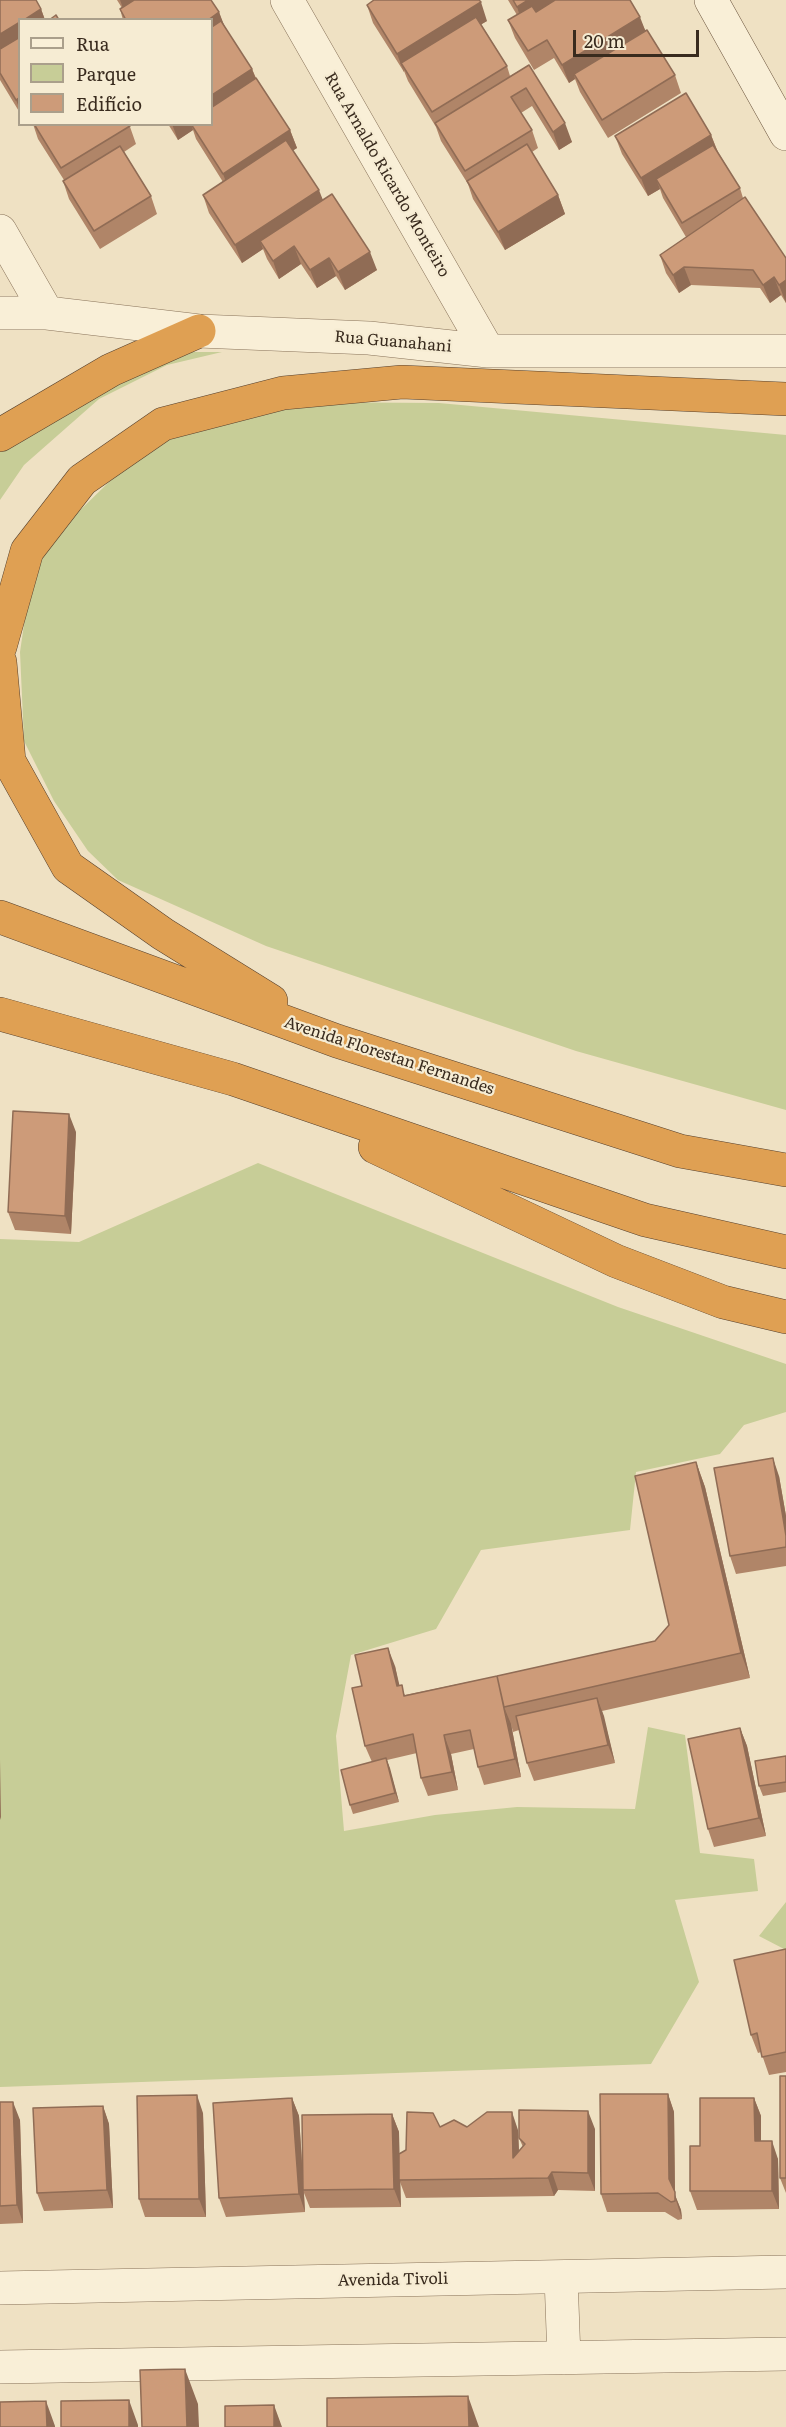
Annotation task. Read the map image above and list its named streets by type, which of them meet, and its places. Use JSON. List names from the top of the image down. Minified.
{"streets":{"highway":["Avenida Florestan Fernandes"],"street":["Rua Arnaldo Ricardo Monteiro","Rua Guanahani","Avenida Tivoli"]},"crossings":[["Rua Arnaldo Ricardo Monteiro","Rua Guanahani"]],"legend":["Rua","Parque","Edifício"],"scale_bar":"20 m"}
